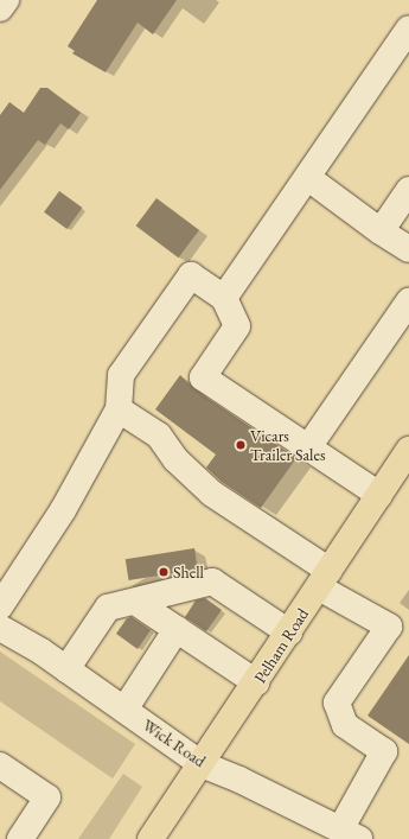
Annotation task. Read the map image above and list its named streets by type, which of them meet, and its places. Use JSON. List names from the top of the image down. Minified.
{"streets":{"main road":["Pelham Road"],"street":["Wick Road"]},"crossings":[["Pelham Road","Wick Road"]],"places":["Vicars Trailer Sales","Shell"]}
